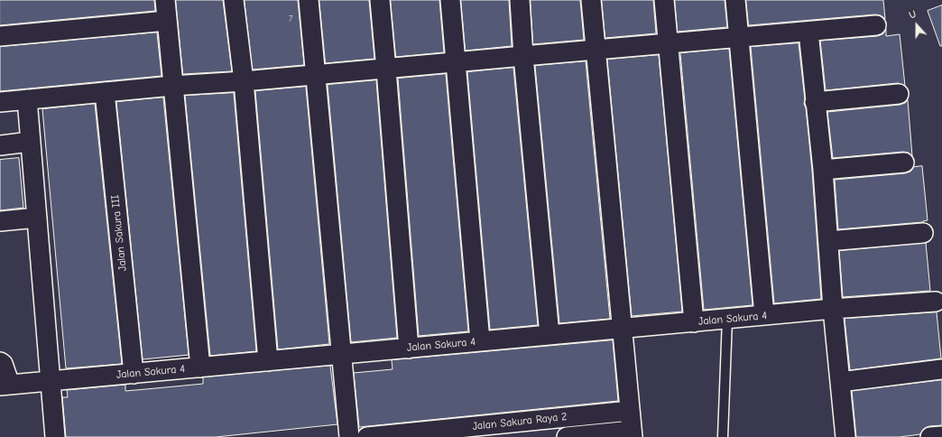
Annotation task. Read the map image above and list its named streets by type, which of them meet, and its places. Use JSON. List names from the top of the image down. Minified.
{"streets":{"street":["Jalan Sakura III","Jalan Sakura 4","Jalan Sakura Raya 2"]},"crossings":[["Jalan Sakura III","Jalan Sakura 4"]],"house_numbers":["7"],"north":"top"}
